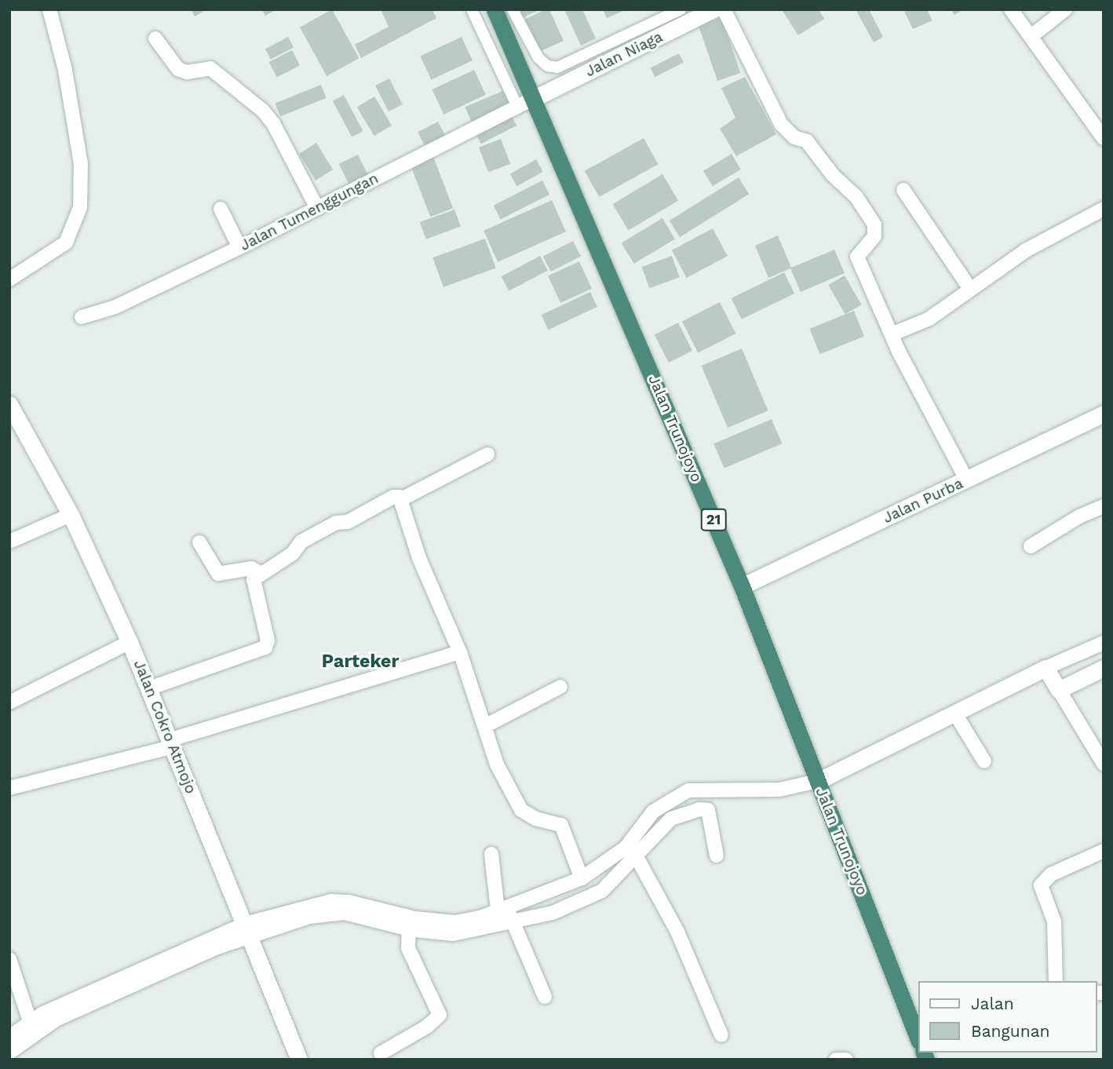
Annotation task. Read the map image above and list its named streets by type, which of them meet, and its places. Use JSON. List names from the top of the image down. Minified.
{"streets":{"highway":["Jalan Trunojoyo","21"],"street":["Jalan Niaga","Jalan Tumenggungan","Jalan Purba","Jalan Cokro Atmojo"]},"crossings":[["Jalan Niaga","Jalan Tumenggungan"],["Jalan Niaga","Jalan Trunojoyo"],["Jalan Tumenggungan","Jalan Trunojoyo"],["Jalan Trunojoyo","Jalan Purba"]],"districts":["Parteker"],"legend":["Jalan","Bangunan"]}
